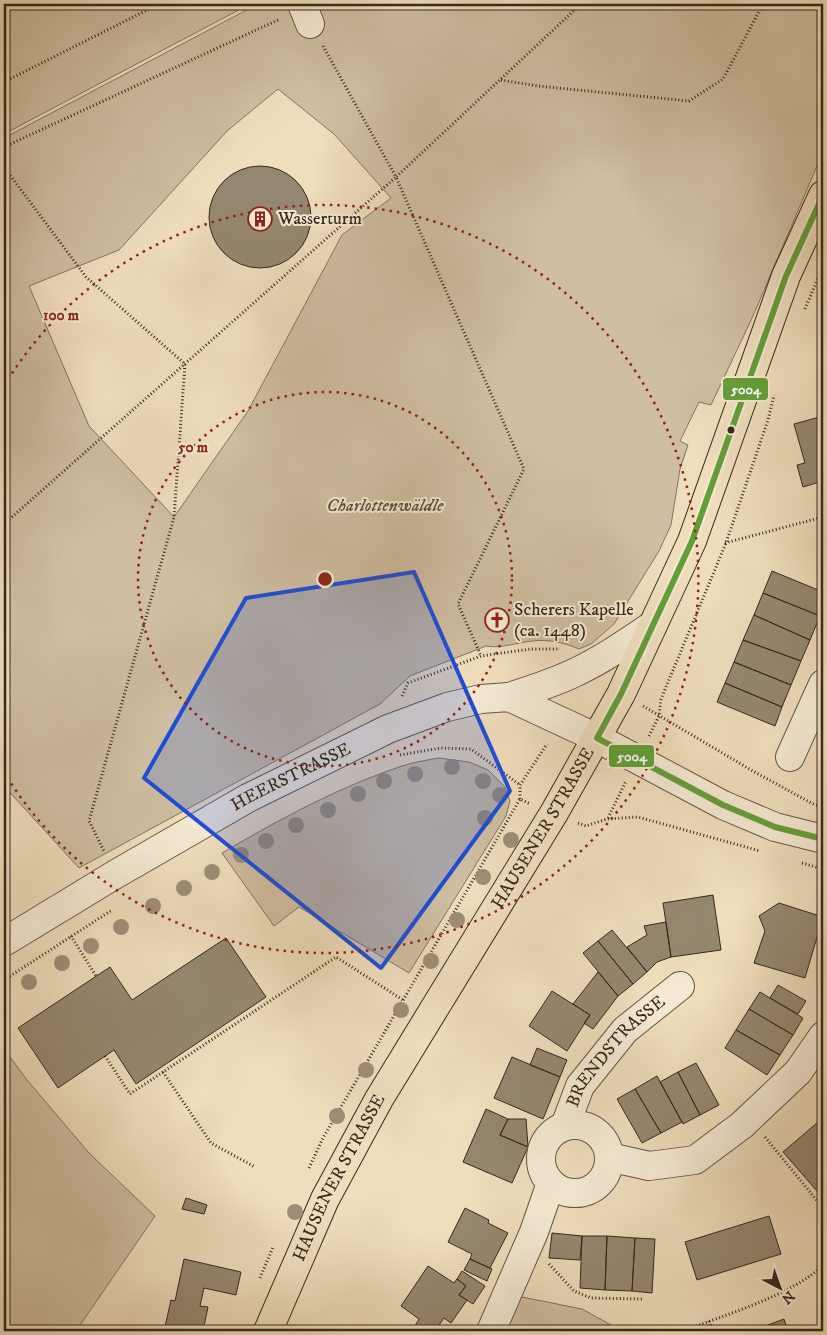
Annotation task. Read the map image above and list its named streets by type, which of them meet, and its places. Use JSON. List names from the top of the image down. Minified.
{"streets":{"main road":["HAUSENER STRASSE"],"street":["HEERSTRASSE","BRENDSTRASSE"]},"crossings":[["HEERSTRASSE","HAUSENER STRASSE"]],"parks":["Charlottenwäldle"],"places":{"building":["Wasserturm"],"church":["Scherers Kapelle (ca. 1448)"]},"lines":["transit line 5004"],"north":"bottom right","rings":["100 m","50 m"]}
